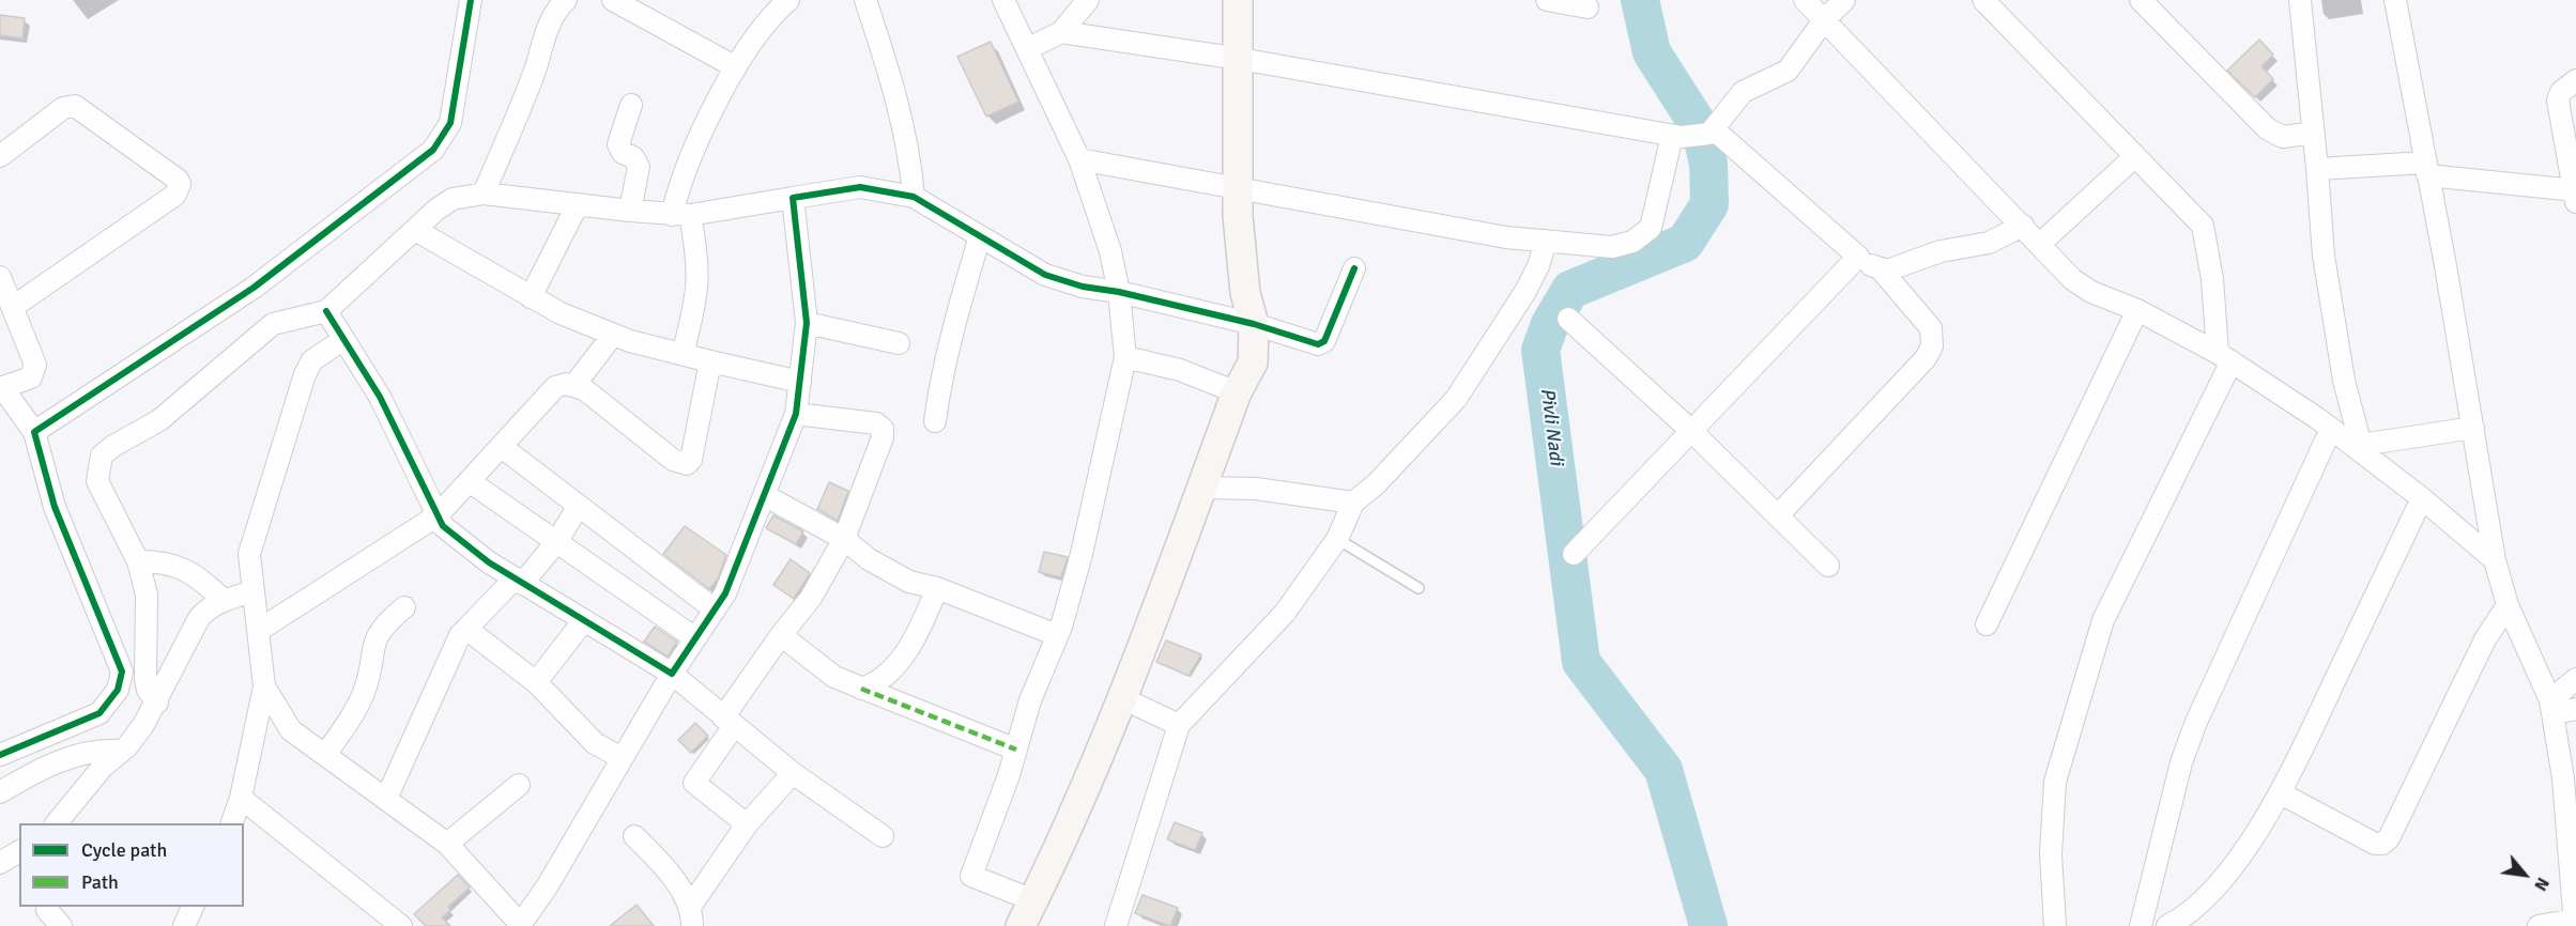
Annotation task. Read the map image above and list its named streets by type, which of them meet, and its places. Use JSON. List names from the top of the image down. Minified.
{"water":["Pivli Nadi"],"legend":["Cycle path","Path"],"north":"bottom right"}
